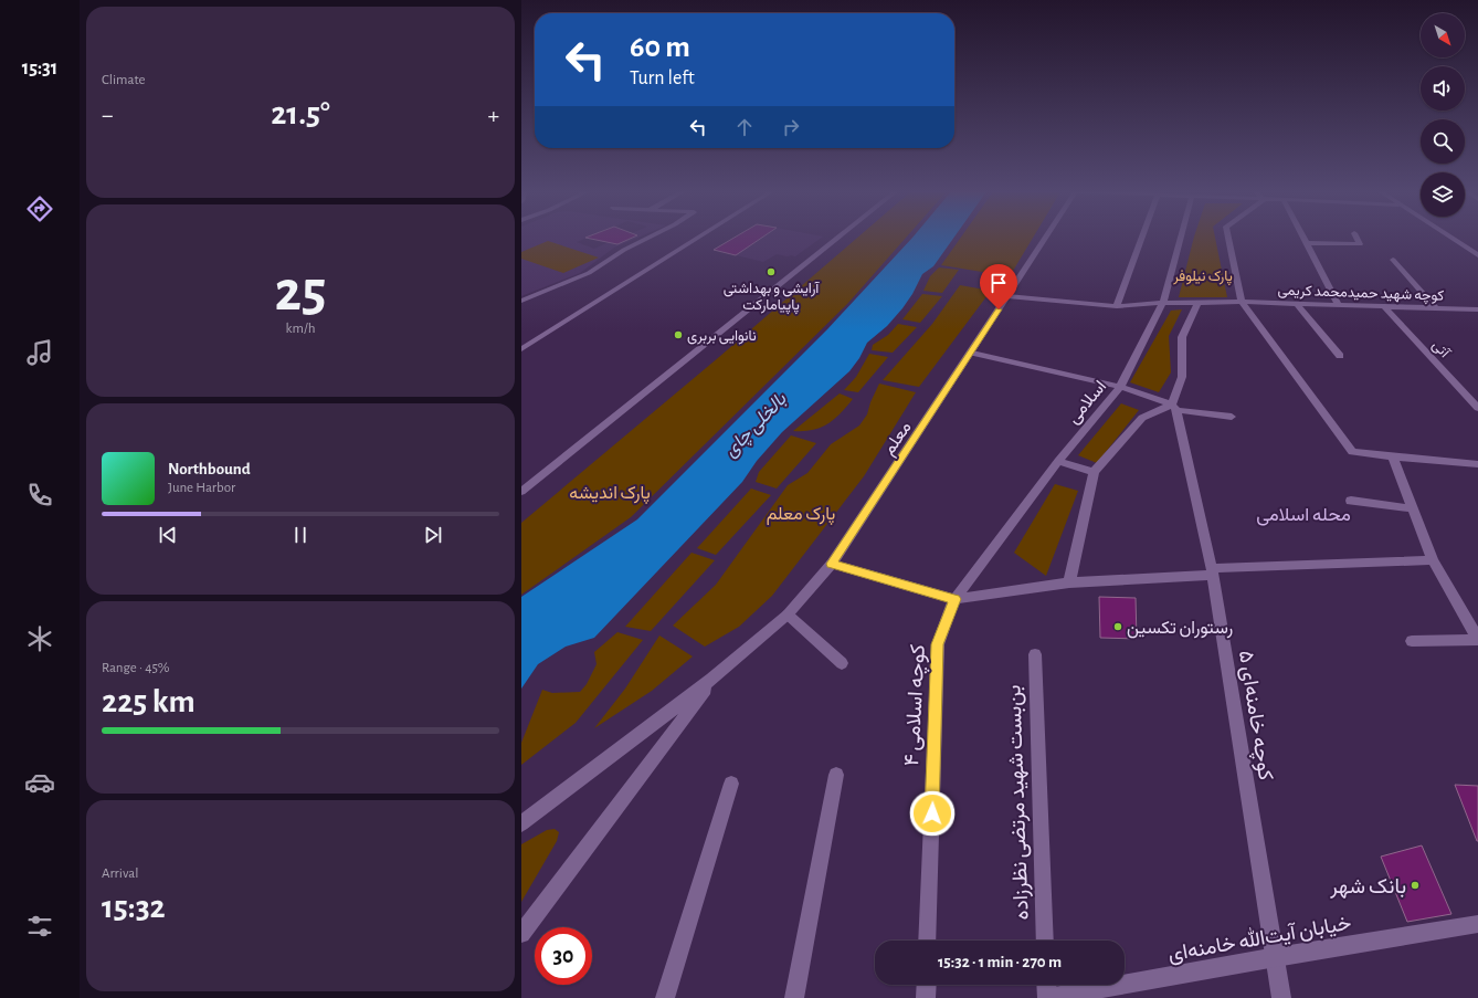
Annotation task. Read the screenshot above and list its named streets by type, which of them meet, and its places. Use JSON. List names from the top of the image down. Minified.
{"streets":{"street":["کوچه شهید حمیدمحمد کریمی","آتی","اسلامی","معلم","کوچه اسلامی ۴","کوچه خامنه‌ای ۵","بن‌بست شهید مرتضی نظرزاده","خیابان آیت‌الله خامنه‌ای"]},"crossings":[["کوچه شهید حمیدمحمد کریمی","آتی"],["کوچه شهید حمیدمحمد کریمی","اسلامی"],["کوچه شهید حمیدمحمد کریمی","معلم"],["اسلامی","کوچه اسلامی ۴"],["کوچه خامنه‌ای ۵","خیابان آیت‌الله خامنه‌ای"]],"districts":["محله اسلامی"],"water":["بالخلی چای"],"parks":["پارک نیلوفر","پارک اندیشه","پارک معلم"],"places":["آرایشی و بهداشتی پاپیامارکت","نانوایی بربری","رستوران تکسین","بانک شهر"],"north":"bottom right","page":{"tabs":"15:31","tile":["Climate",["25","km/h"],["Range · 45%","225 km"],["Arrival","15:32"]],"turn":["60 m","Turn left"],"heat":["−","21.5°","+"],"song":["Northbound","June Harbor"],"limit":"30","trip":"15:32 · 1 min · 270 m"}}
